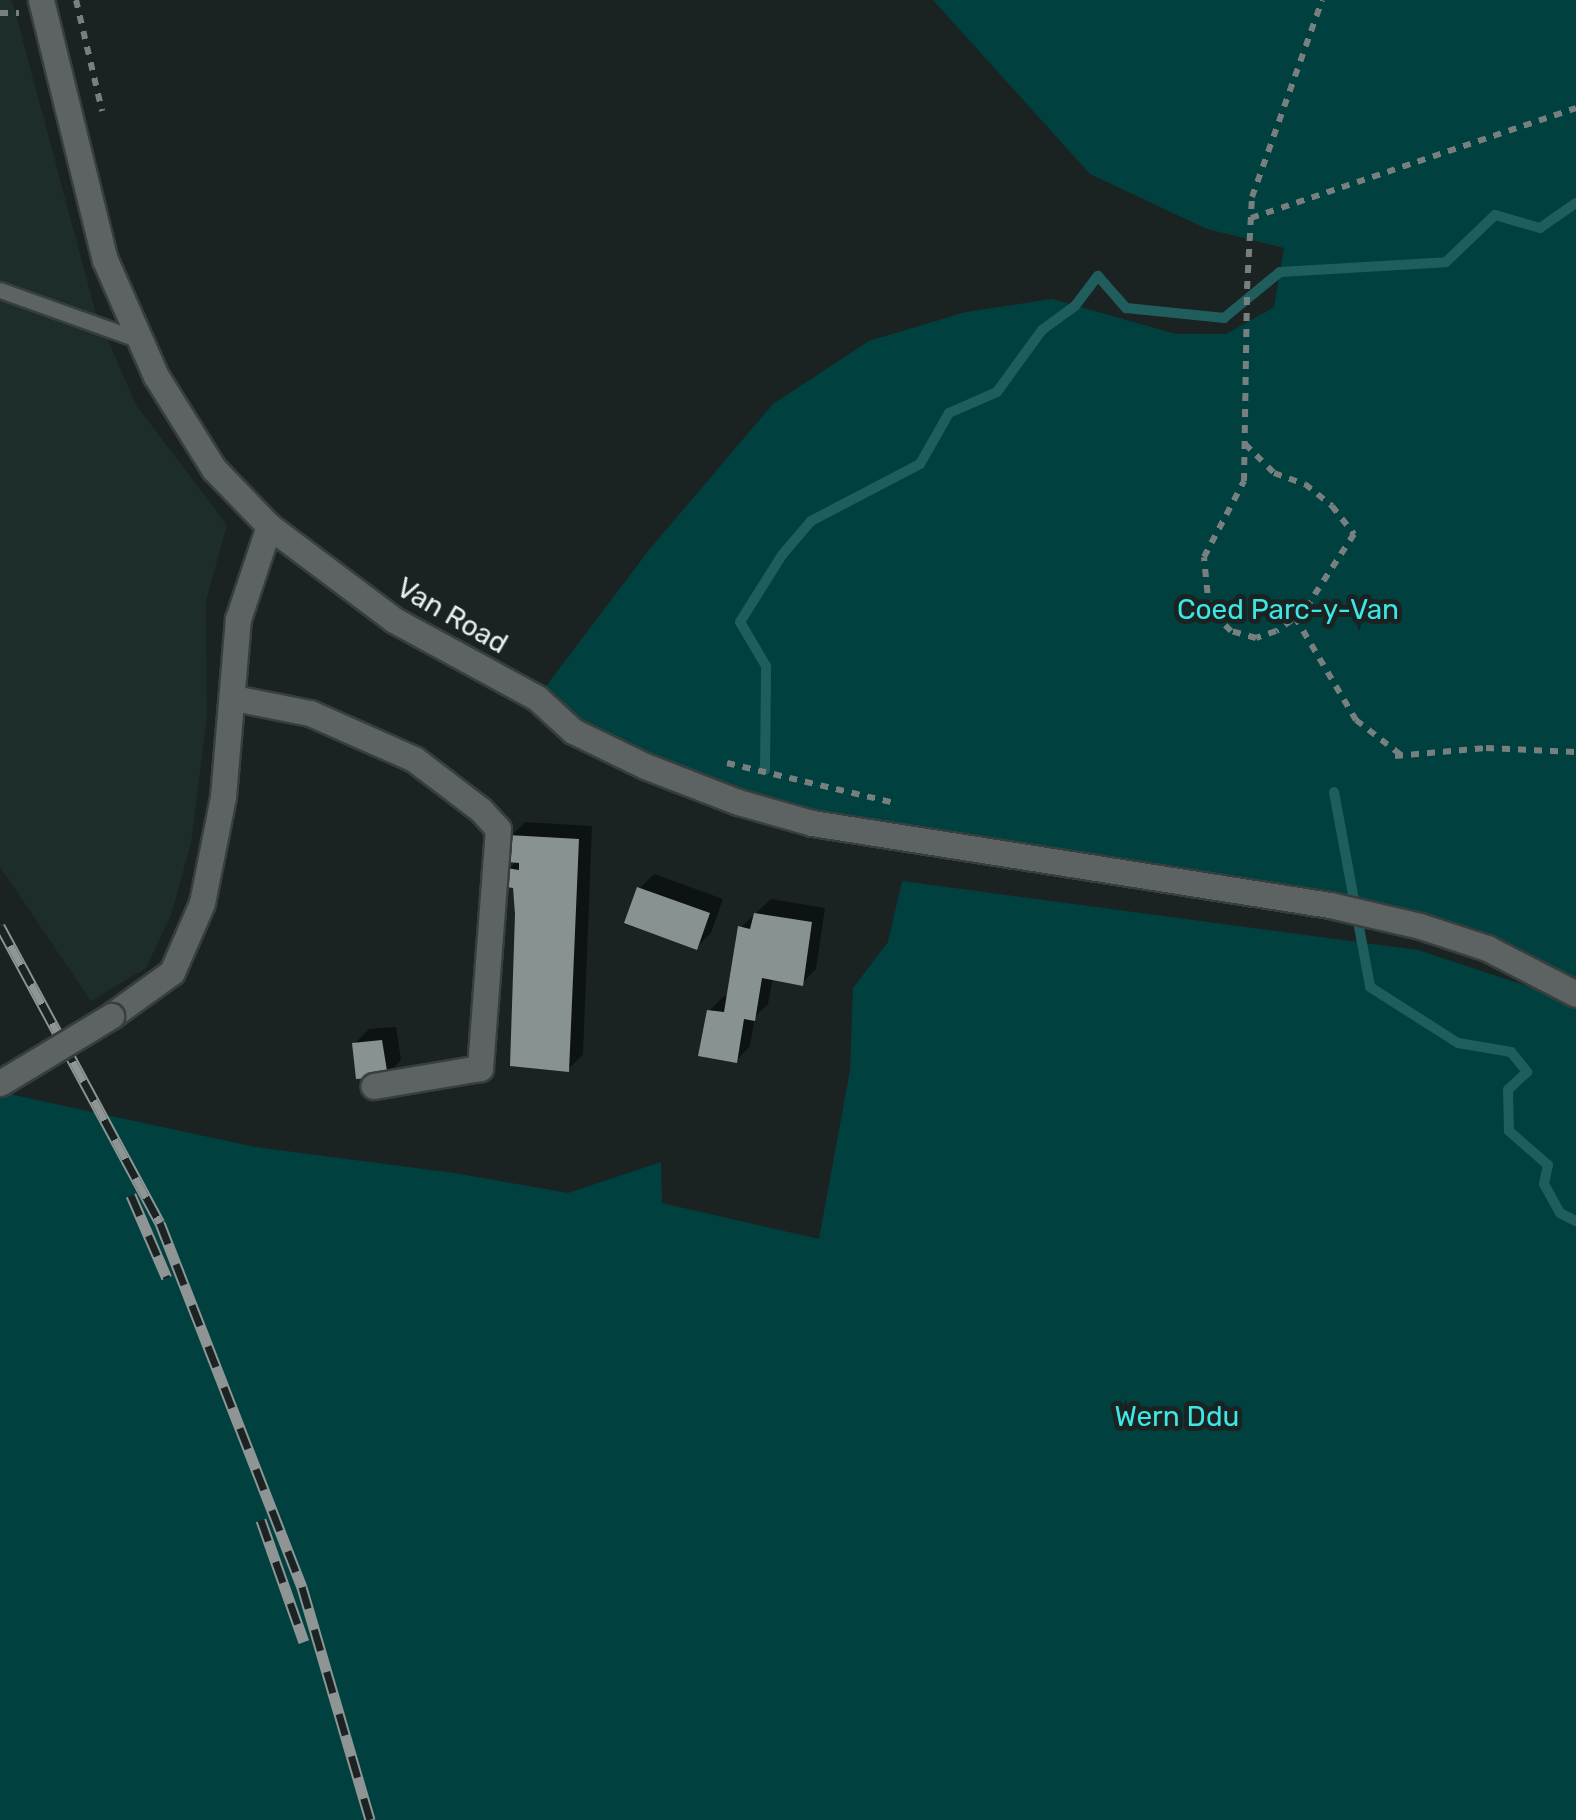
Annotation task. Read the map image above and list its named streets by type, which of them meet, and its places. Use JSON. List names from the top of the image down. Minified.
{"streets":{"street":["Van Road"]},"parks":["Coed Parc-y-Van","Wern Ddu"]}
